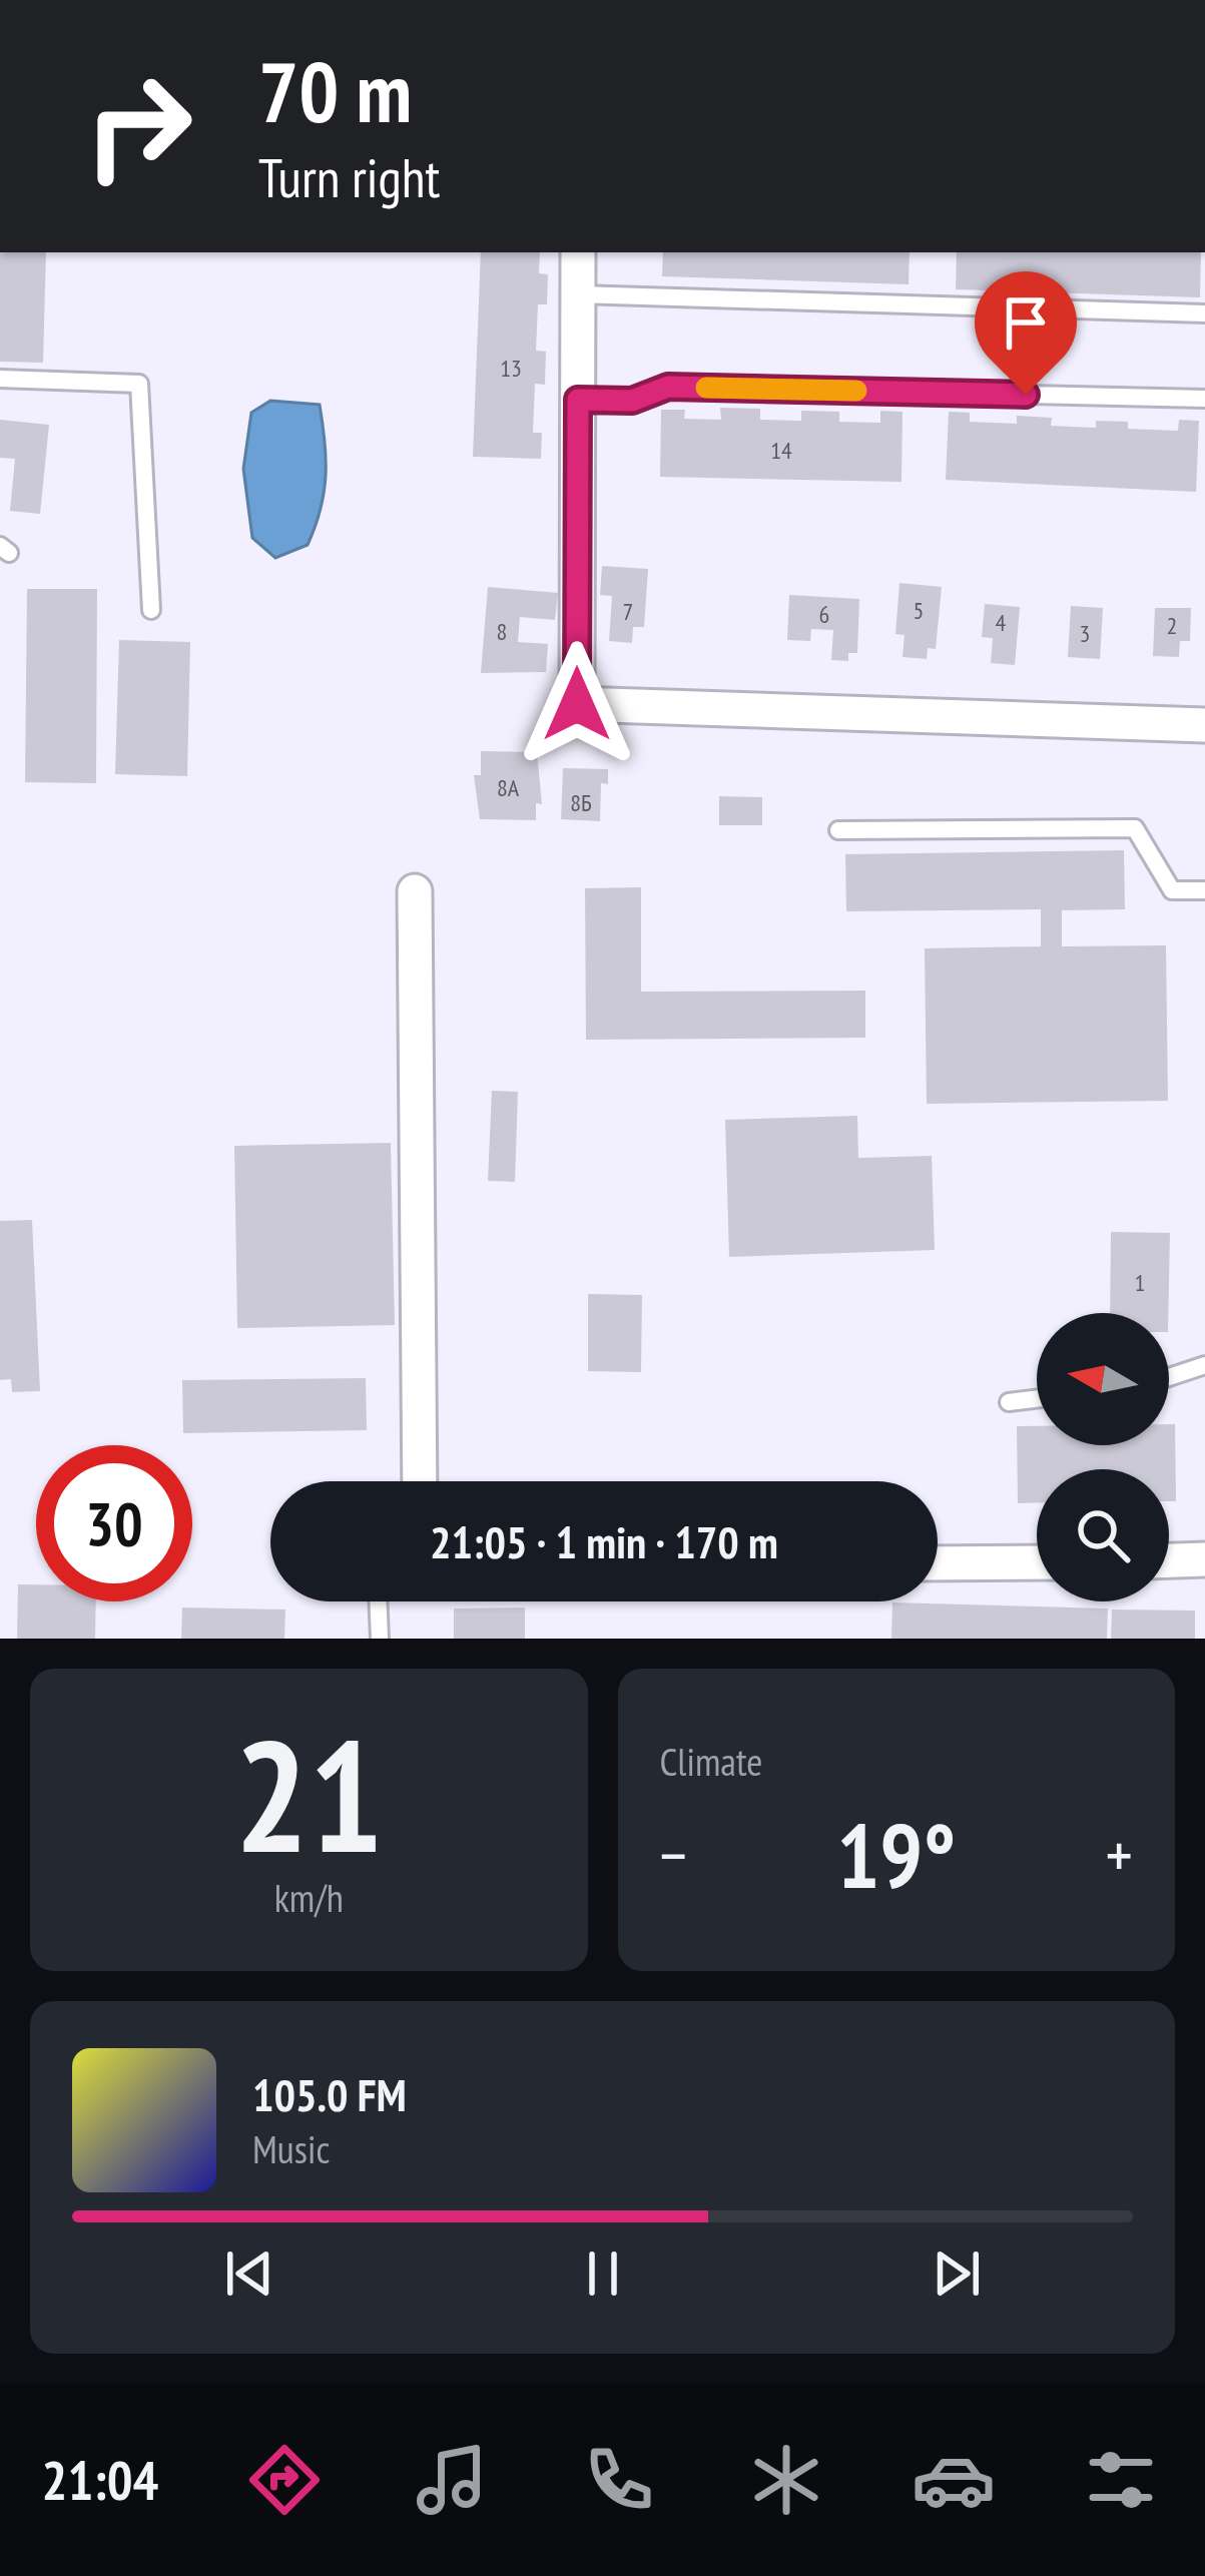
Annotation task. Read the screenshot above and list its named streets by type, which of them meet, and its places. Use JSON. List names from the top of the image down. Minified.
{"house_numbers":["13","14","5","7","6","4","2","8","3","8А","8Б","1"],"north":"left","page":{"turn":["70 m","Turn right"],"limit":"30","trip":"21:05 · 1 min · 170 m","tile":[["21","km/h"],"Climate"],"heat":["−","19°","+"],"song":["105.0 FM","Music"],"tabs":"21:04"}}
